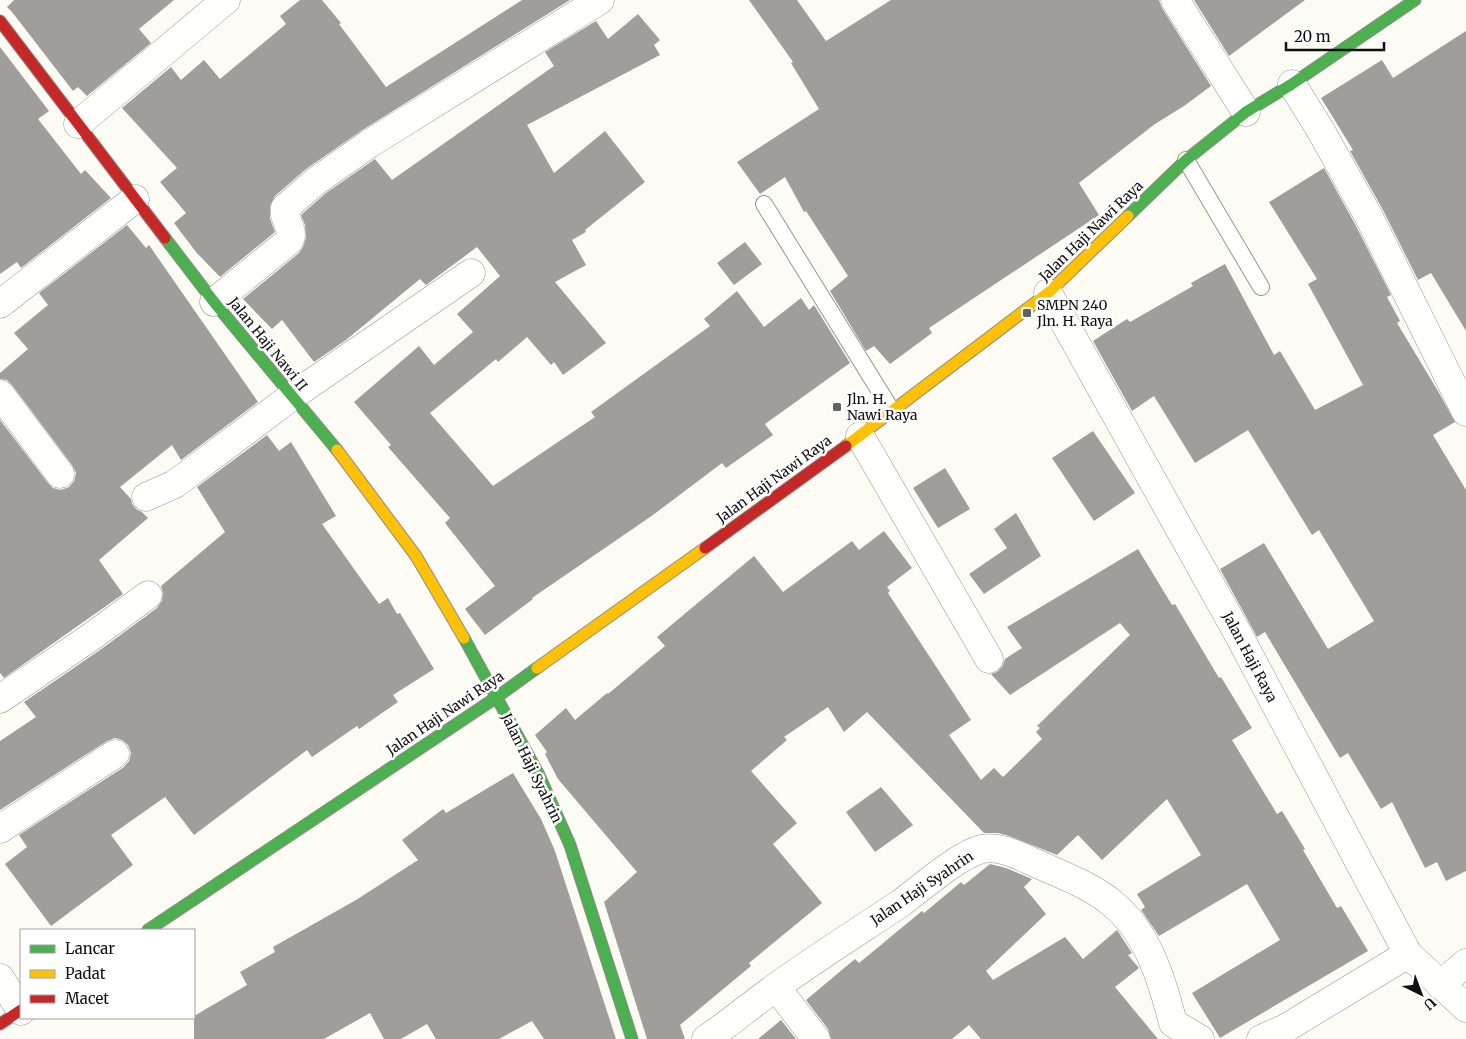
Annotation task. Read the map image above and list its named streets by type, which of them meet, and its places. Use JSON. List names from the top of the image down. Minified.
{"streets":{"street":["Jalan Haji Nawi Raya","Jalan Haji Nawi II","Jalan Haji Raya","Jalan Haji Syahrin"]},"crossings":[["Jalan Haji Nawi Raya","Jalan Haji Nawi II"],["Jalan Haji Nawi Raya","Jalan Haji Raya"],["Jalan Haji Nawi Raya","Jalan Haji Syahrin"],["Jalan Haji Nawi II","Jalan Haji Syahrin"]],"places":{"transit":["SMPN 240 Jln. H. Raya","Jln. H. Nawi Raya"]},"legend":["Lancar","Padat","Macet"],"scale_bar":"20 m","north":"bottom right"}
